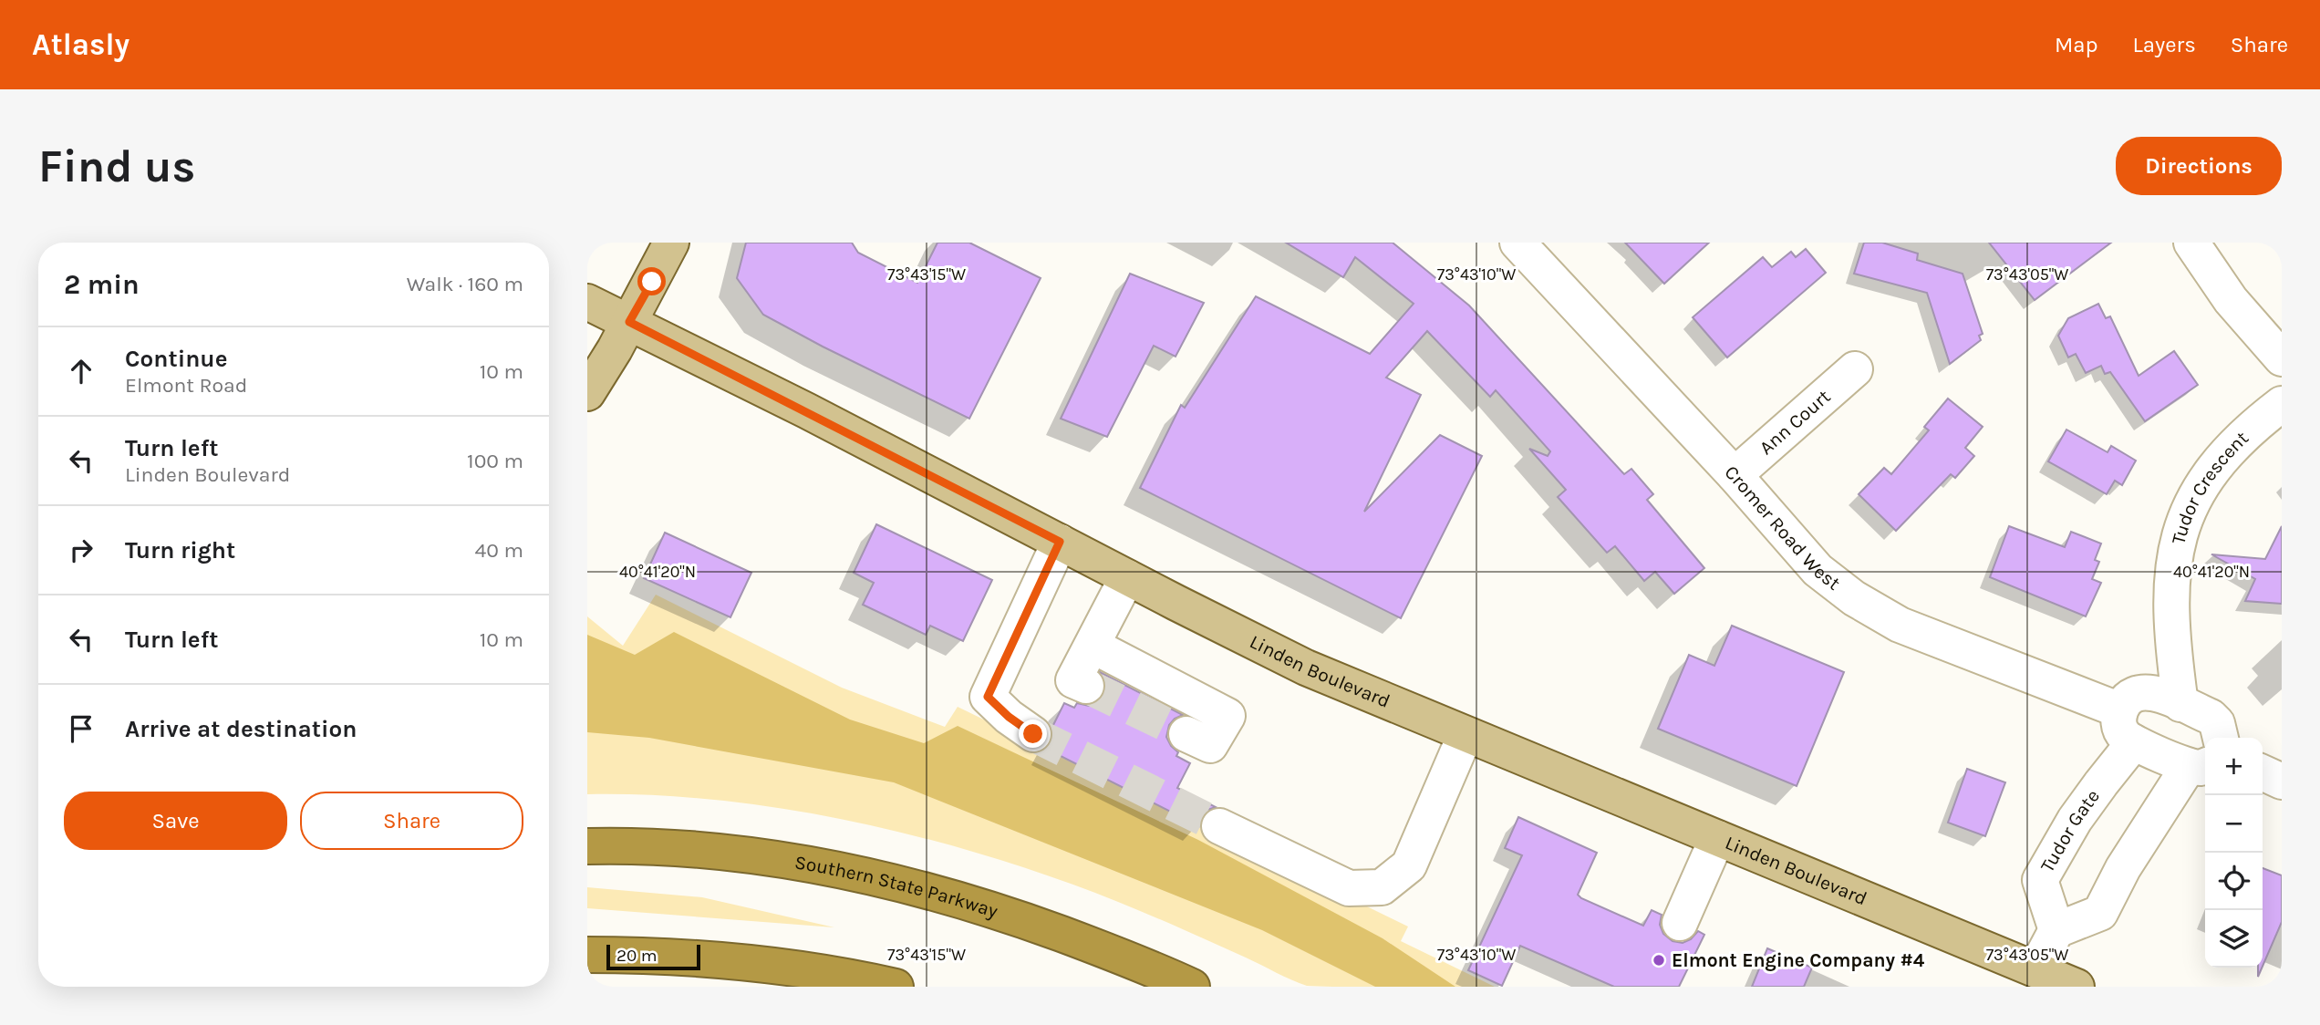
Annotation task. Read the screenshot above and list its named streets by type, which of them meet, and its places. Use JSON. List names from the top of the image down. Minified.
{"streets":{"highway":["Southern State Parkway"],"main road":["Linden Boulevard"],"street":["Ann Court","Tudor Crescent","Cromer Road West","Tudor Gate"]},"crossings":[["Ann Court","Cromer Road West"]],"places":["Elmont Engine Company #4"],"scale_bar":"20 m","page":{"header":"Atlasly","nav":["Map","Layers","Share"],"buttons":["Directions",["Save","Share"]],"title":"Find us","heading":["2 min","Walk · 160 m"],"list":[["Continue","Elmont Road","10 m"],["Turn left","Linden Boulevard","100 m"],["Turn right","40 m"],["Turn left","10 m"],"Arrive at destination"],"map_buttons":["+","−"],"scale":"20 m"},"coordinates":["73°43'15\"W","73°43'10\"W","73°43'05\"W","40°41'20\"N"]}
